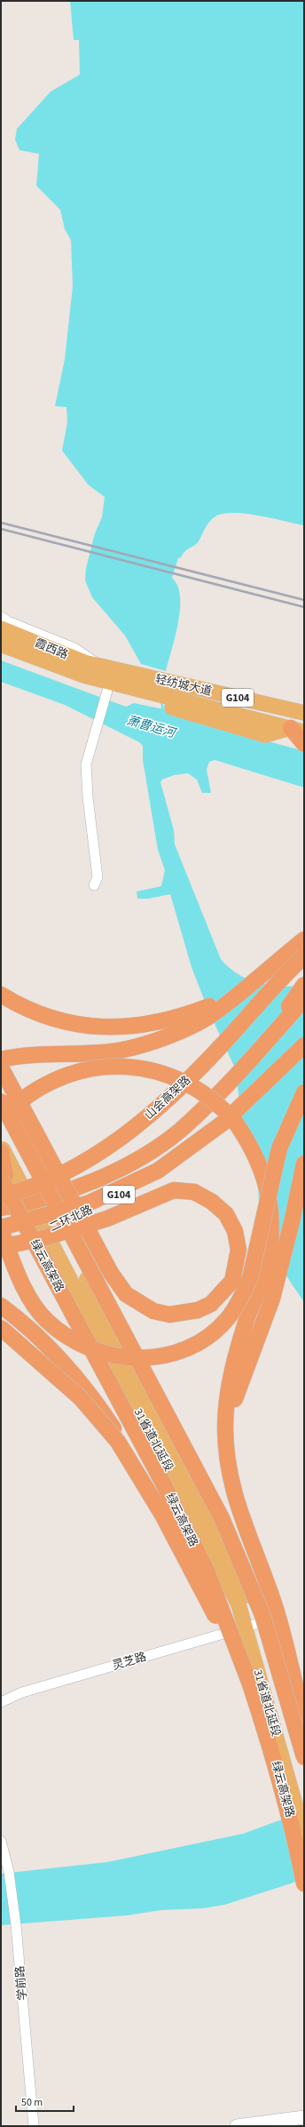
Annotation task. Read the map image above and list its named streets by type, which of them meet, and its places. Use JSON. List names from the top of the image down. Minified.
{"streets":{"highway":["G104","山会高架路","二环北路","绿云高架路"],"main road":["霞西路","轻纺城大道","31省道北延段"],"street":["灵芝路","学前路"]},"crossings":[["G104","31省道北延段"],["二环北路","31省道北延段"],["31省道北延段","灵芝路"]],"water":["萧曹运河"],"scale_bar":"50 m"}
